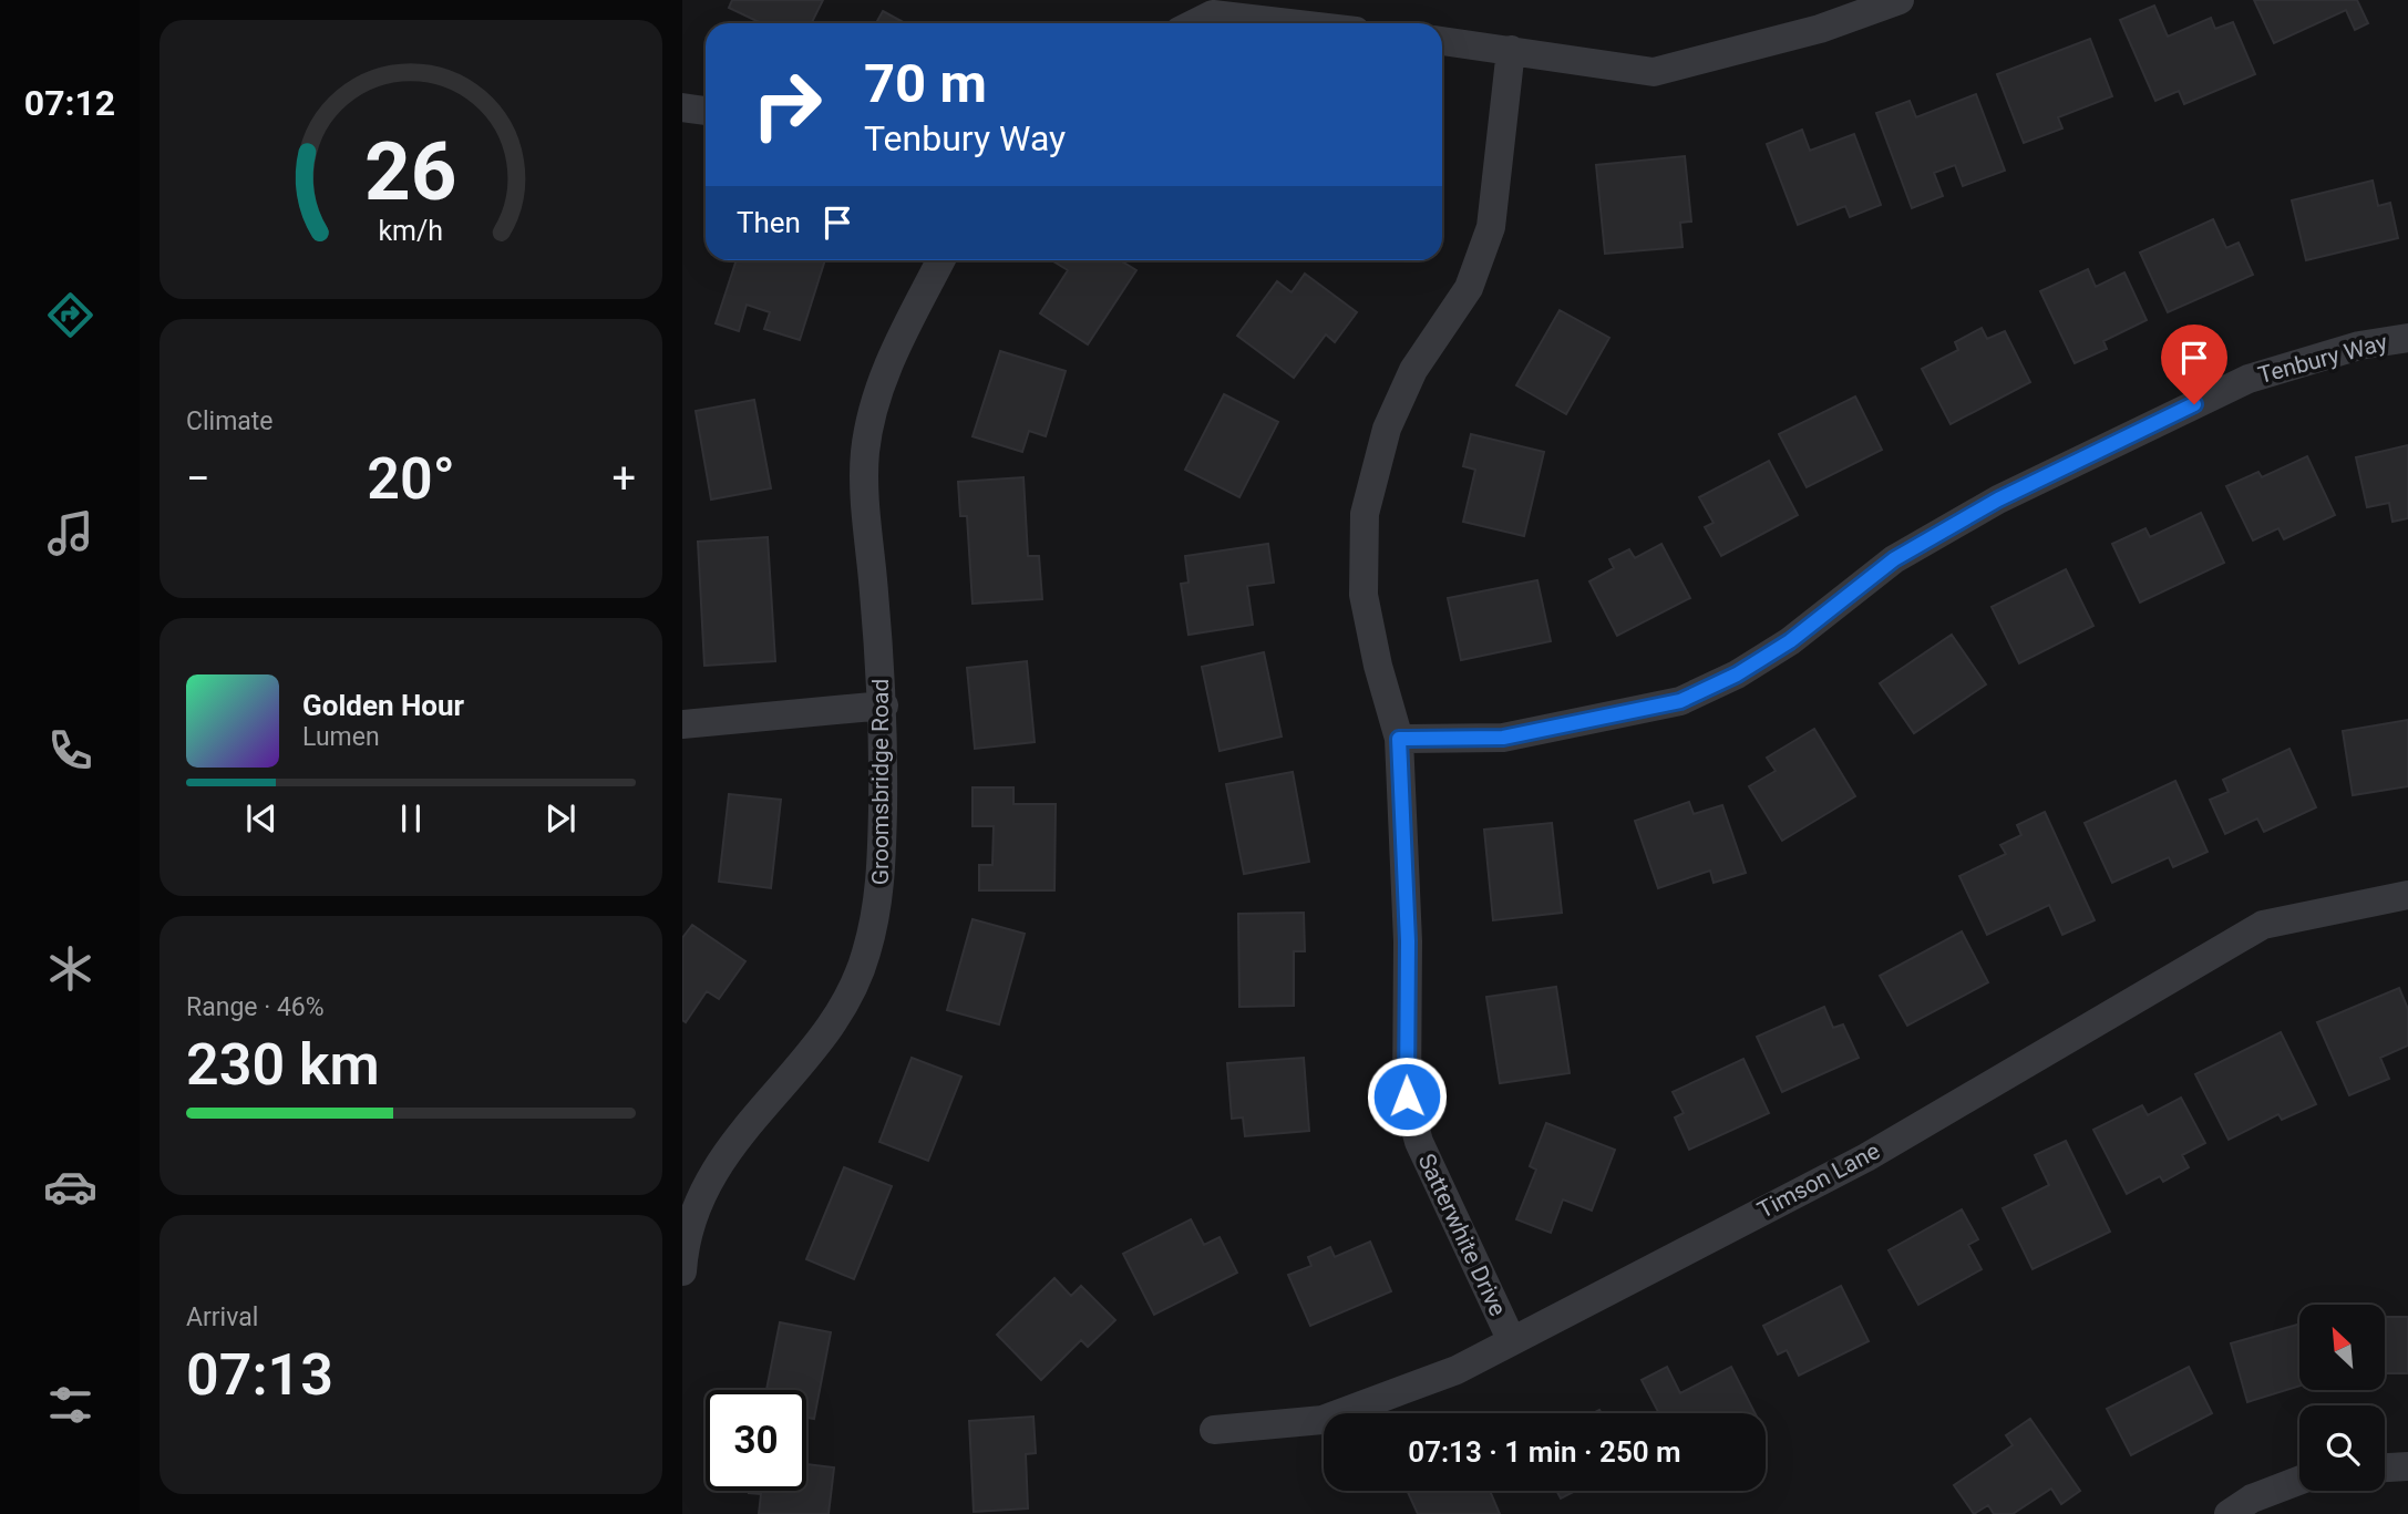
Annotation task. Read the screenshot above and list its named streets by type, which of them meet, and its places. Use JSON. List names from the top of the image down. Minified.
{"streets":{"street":["Tenbury Way","Groomsbridge Road","Timson Lane","Satterwhite Drive"]},"crossings":[["Tenbury Way","Satterwhite Drive"],["Timson Lane","Satterwhite Drive"]],"north":"top left","page":{"tabs":"07:12","turn":["70 m","Tenbury Way"],"then":"Then","tile":["Climate",["Range · 46%","230 km"],["Arrival","07:13"]],"heat":["−","20°","+"],"song":["Golden Hour","Lumen"],"limit":"30","trip":"07:13 · 1 min · 250 m","gauge":["26","km/h"]}}
